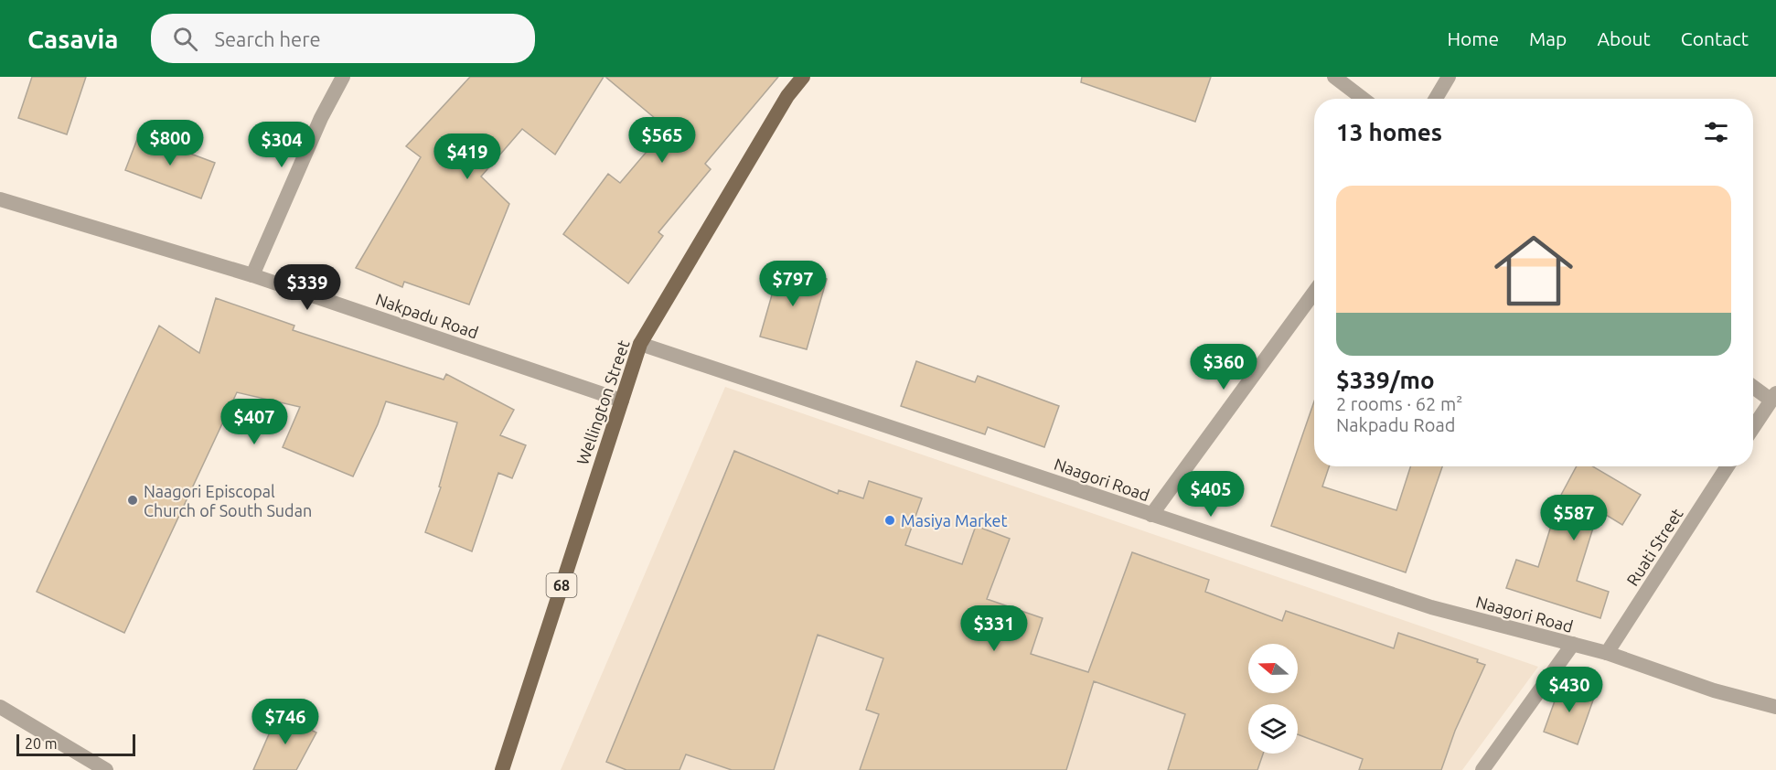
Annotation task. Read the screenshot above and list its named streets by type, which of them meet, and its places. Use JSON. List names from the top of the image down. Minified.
{"streets":{"main road":["Wellington Street","68"],"street":["Nakpadu Road","Naagori Road","Ruati Street"]},"crossings":[["Nakpadu Road","Wellington Street"],["Wellington Street","Naagori Road"],["Naagori Road","Ruati Street"]],"places":["Naagori Episcopal Church of South Sudan","Masiya Market"],"scale_bar":"20 m","north":"left","page":{"header":"Casavia","search":"Search here","nav":["Home","Map","About","Contact"],"heading":"13 homes","price":["$565","$800","$304","$419","$797","$339","$360","$407","$405","$587","$331","$430","$746"],"list":[{"name":"$339/mo","note":"2 rooms · 62 m² · Nakpadu Road"}],"scale":"20 m"}}
